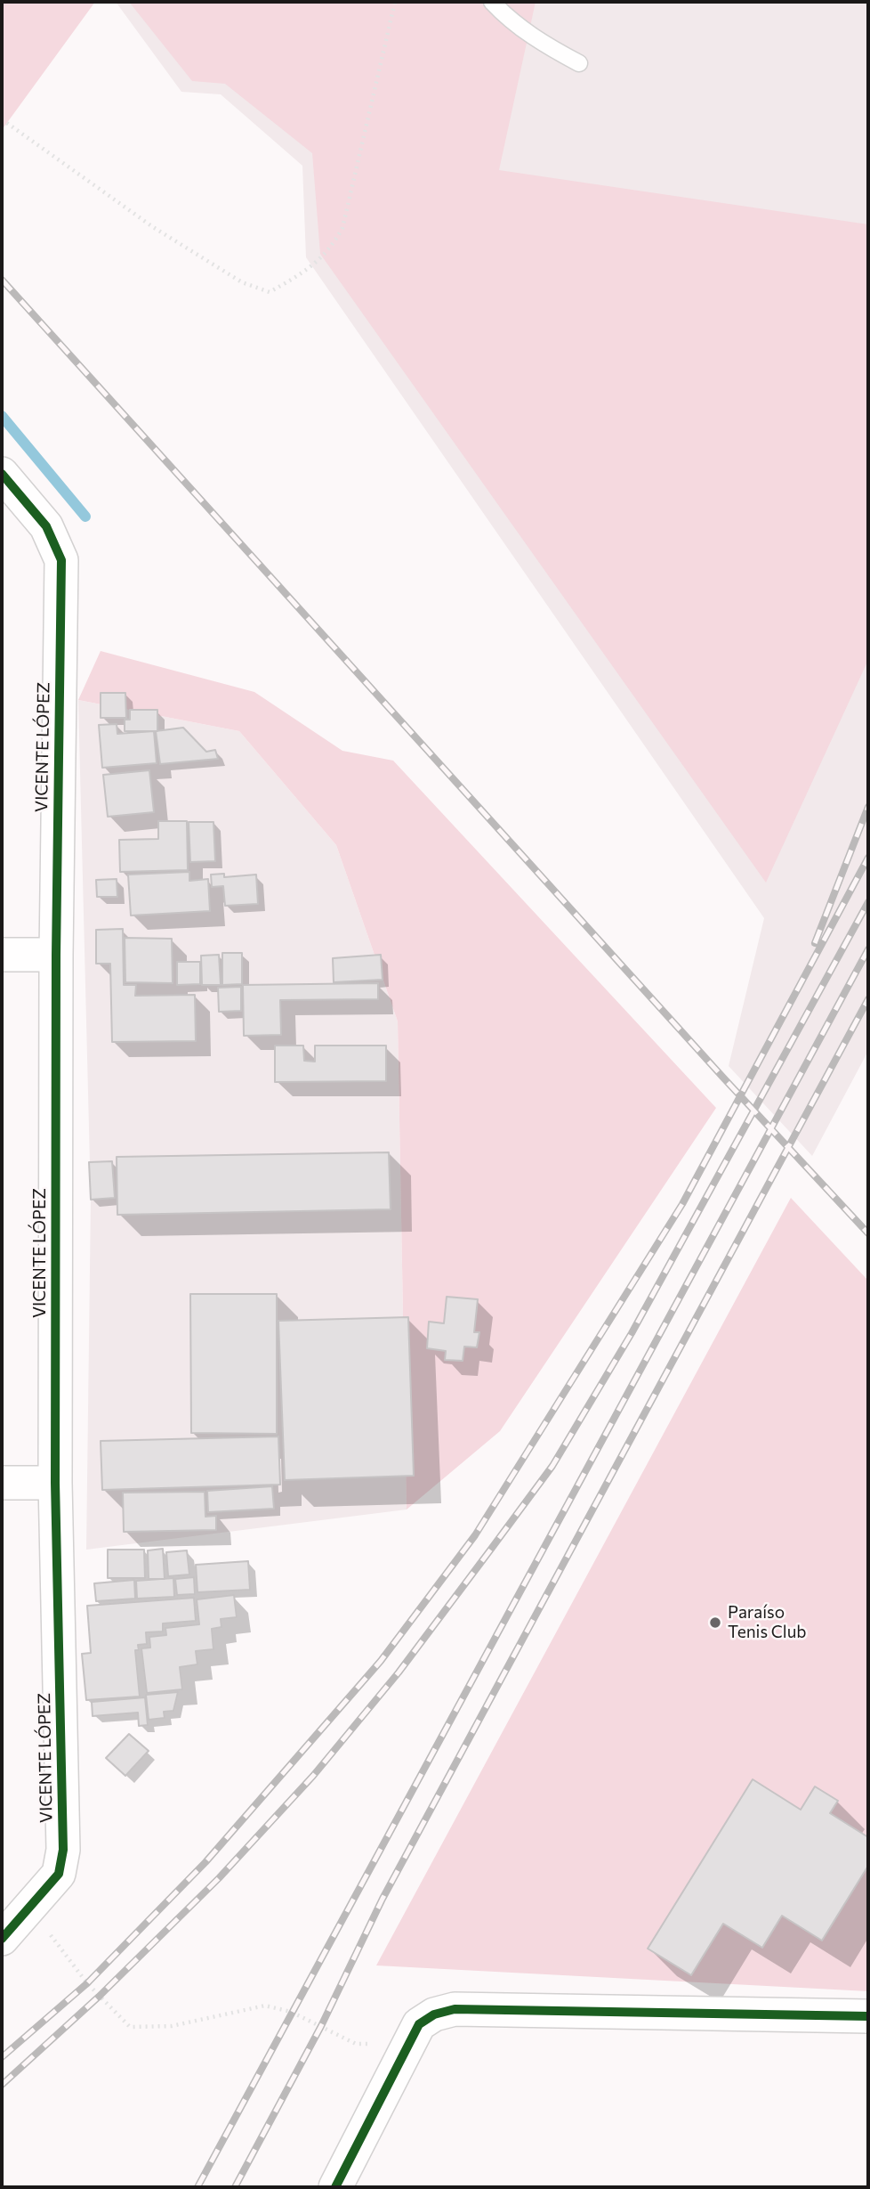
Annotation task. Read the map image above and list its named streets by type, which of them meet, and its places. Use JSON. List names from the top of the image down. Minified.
{"streets":{"street":["VICENTE LÓPEZ"]},"places":["Paraíso Tenis Club"]}
